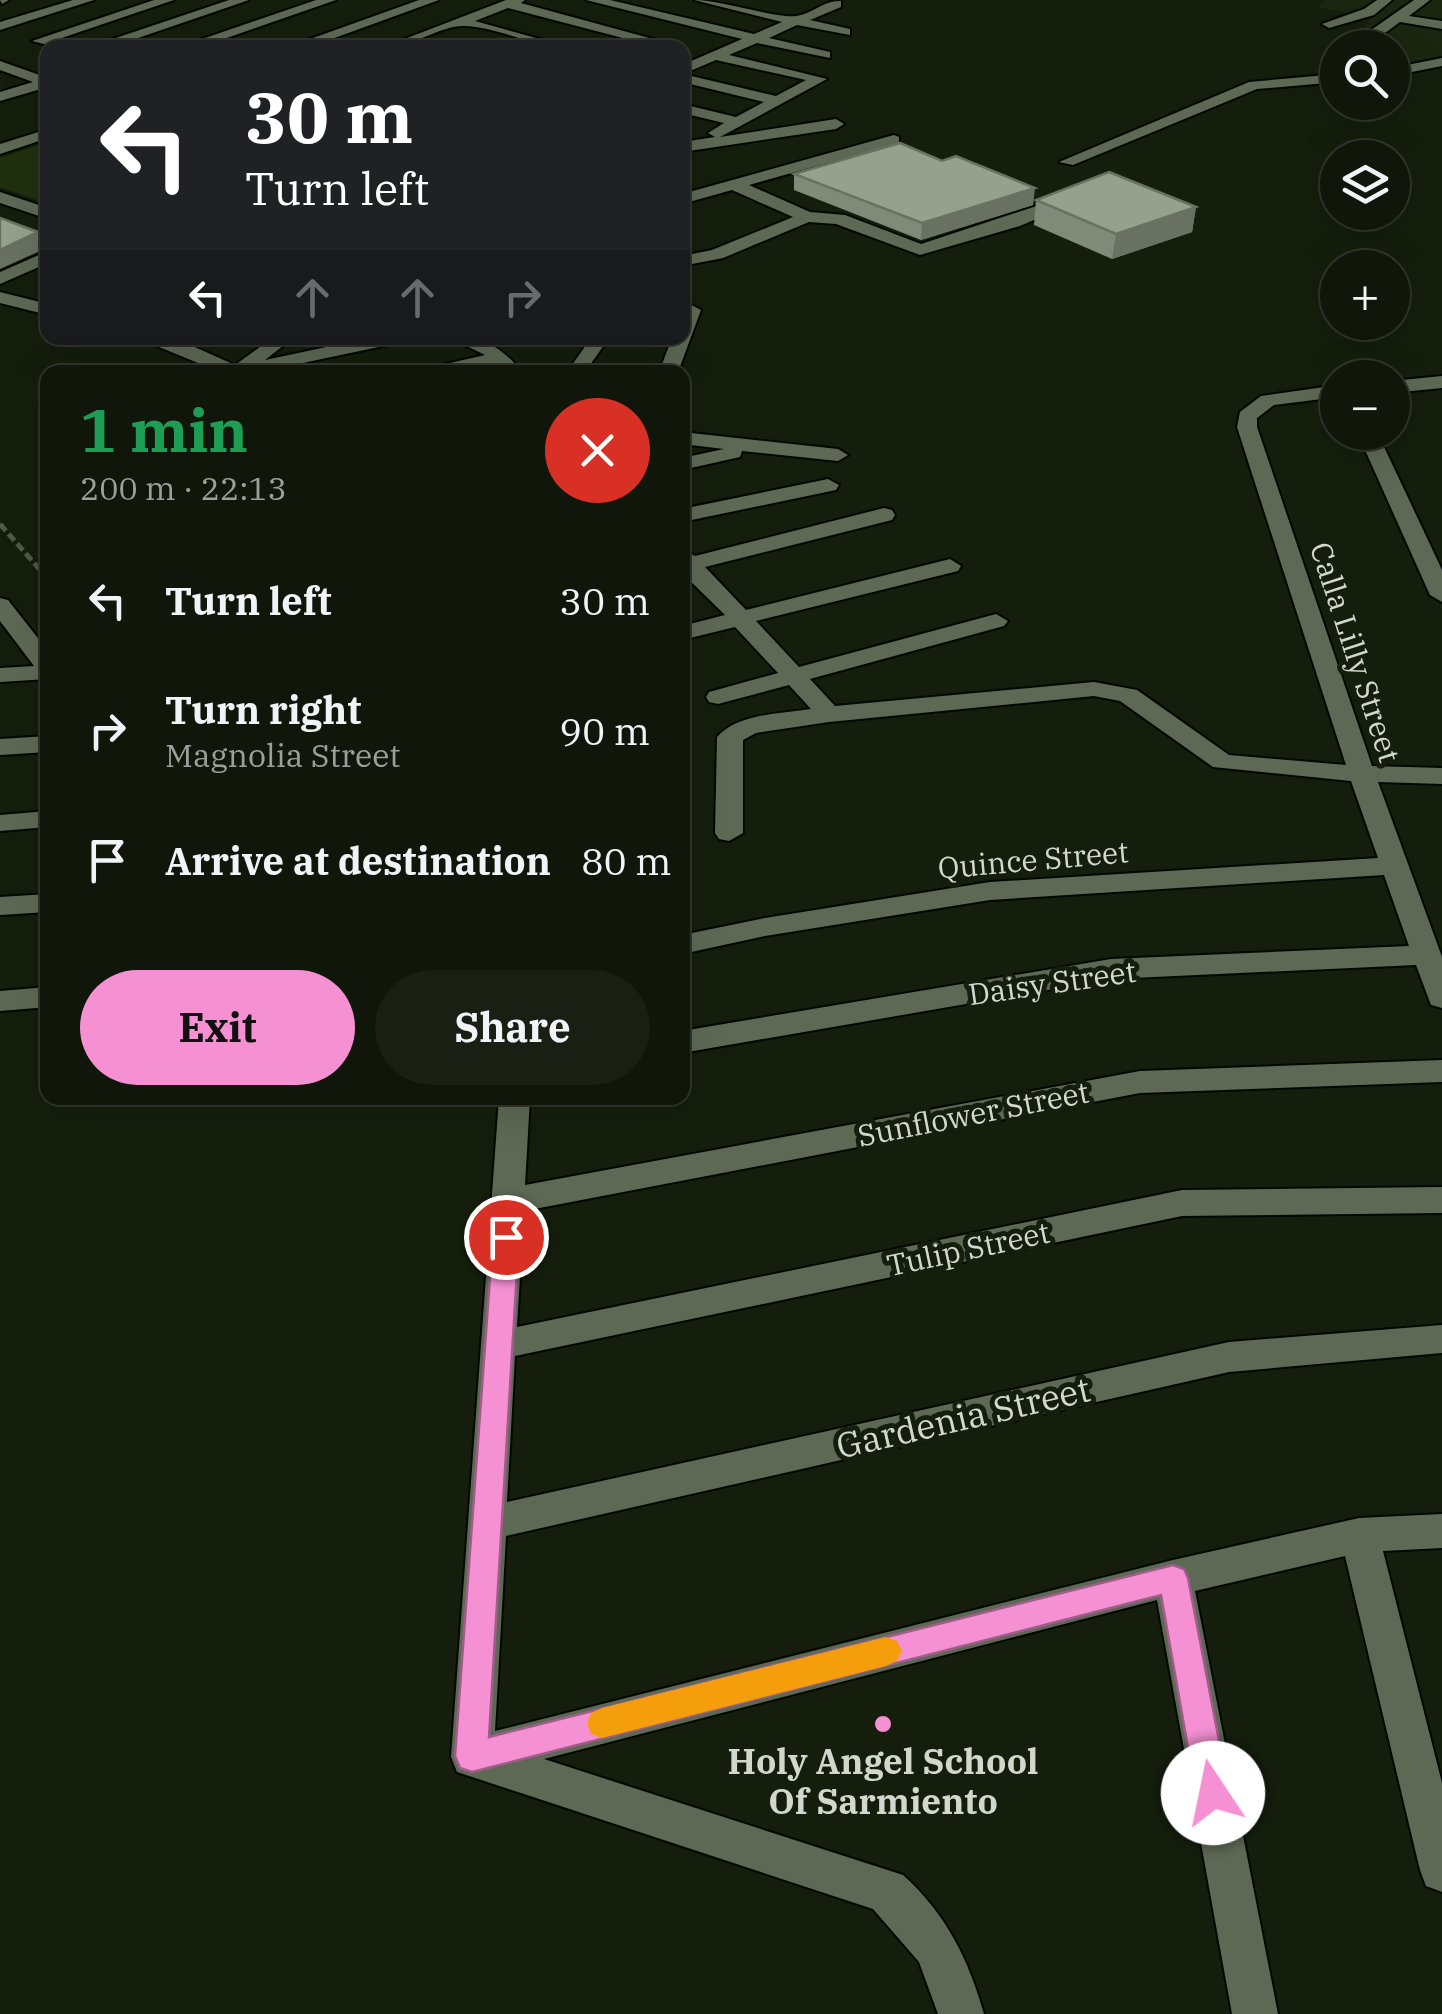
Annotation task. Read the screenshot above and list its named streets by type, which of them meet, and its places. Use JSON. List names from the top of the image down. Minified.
{"streets":{"street":["Calla Lilly Street","Quince Street","Daisy Street","Sunflower Street","Tulip Street","Gardenia Street"]},"crossings":[["Calla Lilly Street","Quince Street"],["Calla Lilly Street","Daisy Street"]],"places":["Holy Angel School Of Sarmiento"],"page":{"map_buttons":["+","−"],"turn":["30 m","Turn left"],"heading":["1 min","200 m · 22:13"],"list":[{"name":"Turn left","value":"30 m"},{"name":"Turn right","note":"Magnolia Street","value":"90 m"},{"name":"Arrive at destination","value":"80 m"}],"buttons":["Exit","Share"]}}
